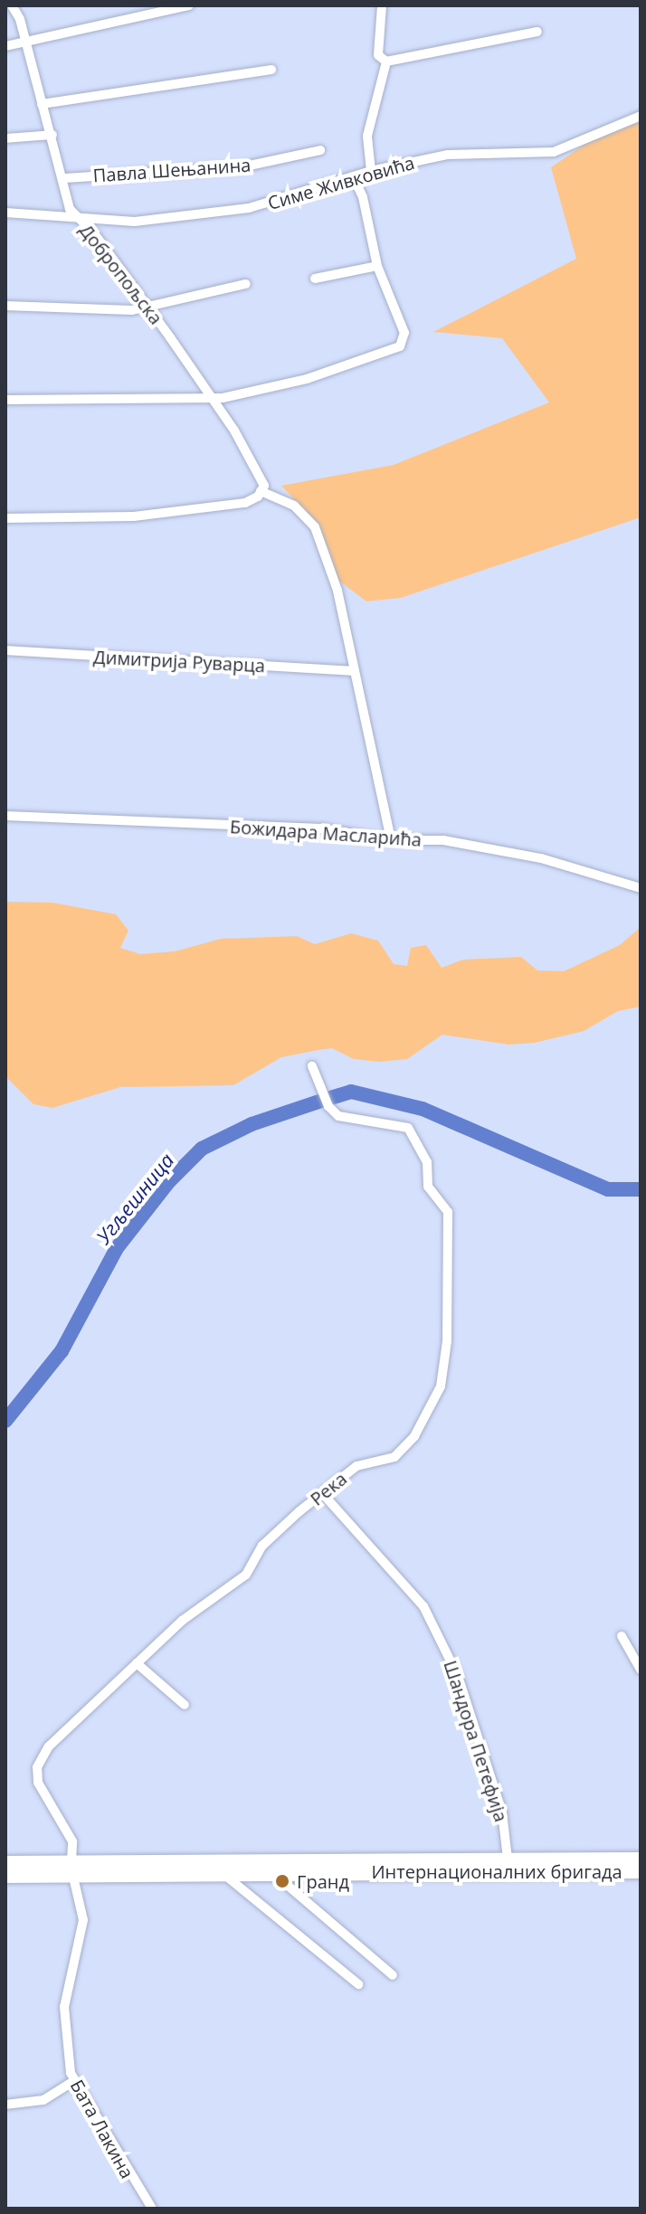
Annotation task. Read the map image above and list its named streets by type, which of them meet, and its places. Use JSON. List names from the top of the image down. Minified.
{"streets":{"main road":["Интернационалних бригада"],"street":["Павла Шењанина","Симе Живковића","Добропољска","Димитрија Руварца","Божидара Масларића","Река","Шандора Петефија","Бата Лакина"]},"crossings":[["Павла Шењанина","Добропољска"],["Симе Живковића","Добропољска"],["Река","Шандора Петефија"],["Река","Бата Лакина"],["Шандора Петефија","Интернационалних бригада"],["Интернационалних бригада","Бата Лакина"]],"water":["Угљешница"],"places":["Гранд"]}
